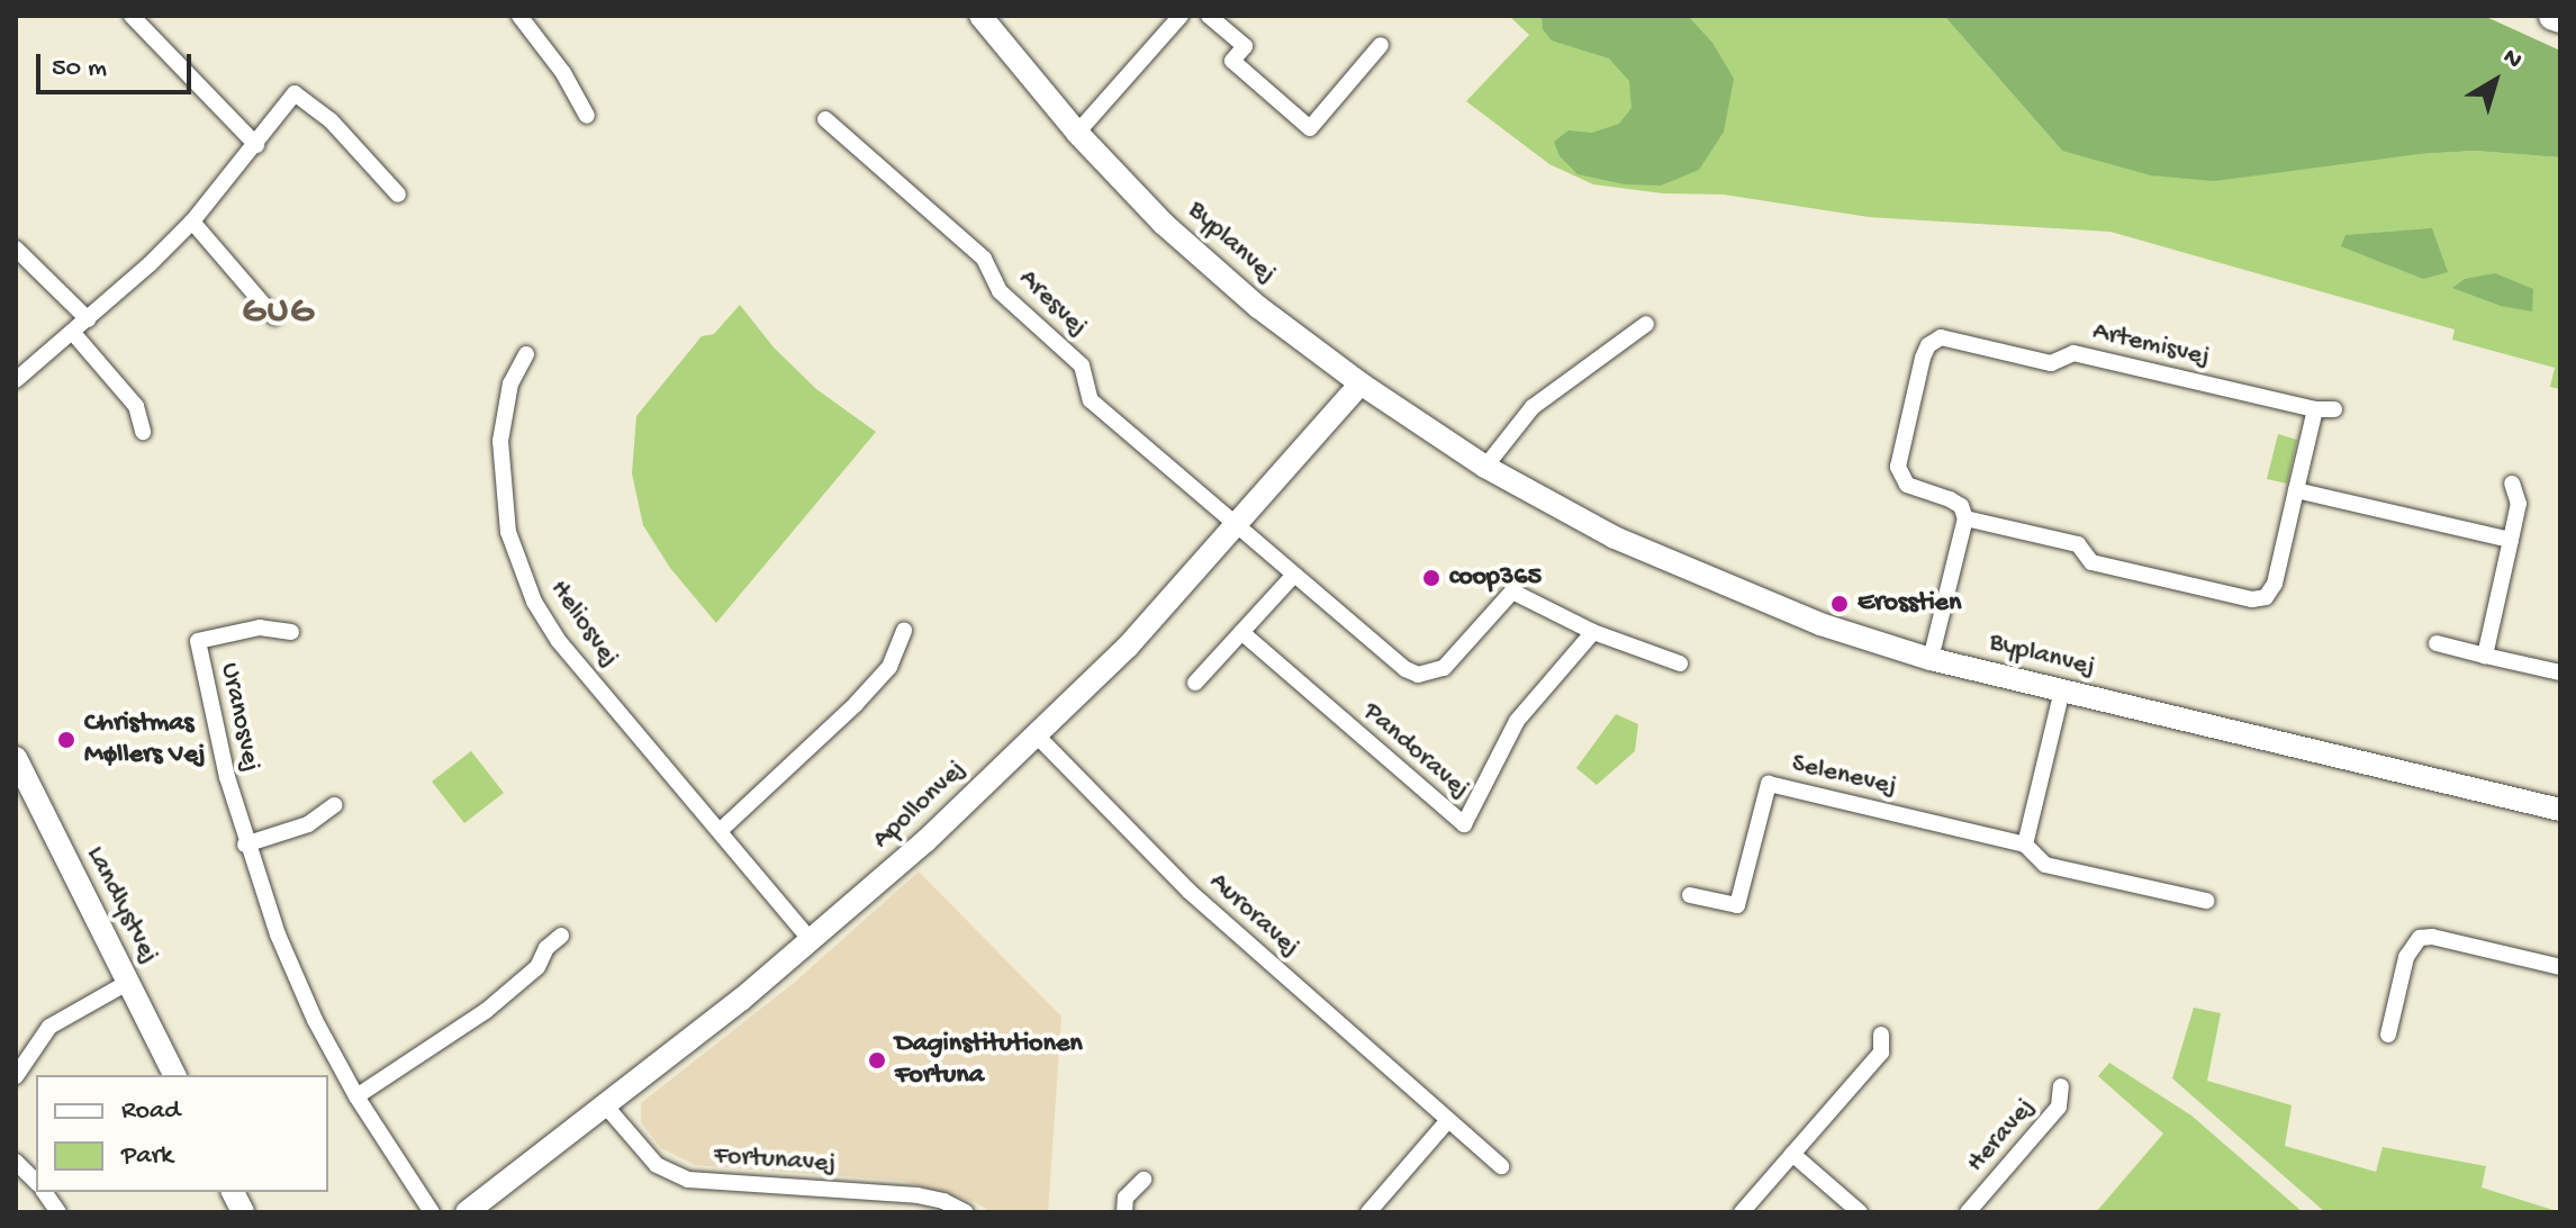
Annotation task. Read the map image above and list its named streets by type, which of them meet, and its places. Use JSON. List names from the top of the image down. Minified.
{"streets":{"street":["Byplanvej","Aresvej","Artemisvej","Heliosvej","Uranosvej","Pandoravej","Selenevej","Apollonvej","Landlystvej","Auroravej","Heravej","Fortunavej"]},"crossings":[["Byplanvej","Apollonvej"],["Aresvej","Pandoravej"],["Aresvej","Apollonvej"],["Heliosvej","Apollonvej"],["Pandoravej","Apollonvej"],["Apollonvej","Auroravej"],["Apollonvej","Fortunavej"]],"districts":["GUG"],"places":["coop365","Erosstien","Christmas Møllers Vej","Daginstitutionen Fortuna"],"legend":["Road","Park"],"scale_bar":"50 m","north":"top right"}
